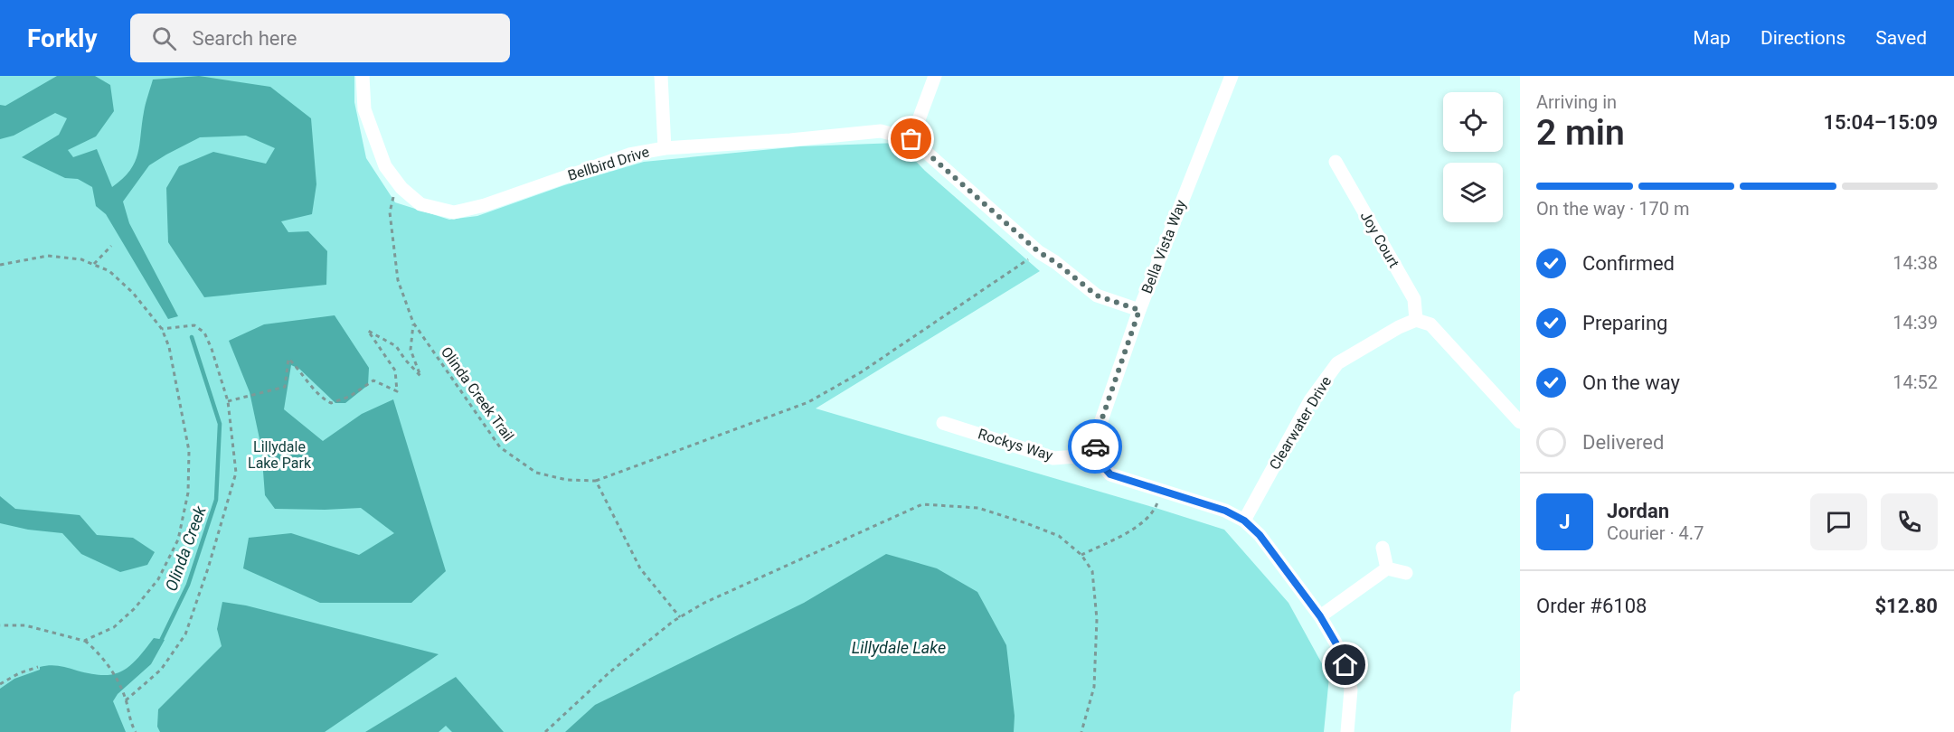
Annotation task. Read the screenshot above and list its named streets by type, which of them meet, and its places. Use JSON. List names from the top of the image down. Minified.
{"streets":{"street":["Bellbird Drive","Joy Court","Bella Vista Way","Clearwater Drive","Rockys Way"],"path":["Olinda Creek Trail"]},"crossings":[["Joy Court","Clearwater Drive"],["Bella Vista Way","Rockys Way"]],"water":["Olinda Creek","Lillydale Lake"],"parks":["Lillydale Lake Park"],"page":{"header":"Forkly","search":"Search here","nav":["Map","Directions","Saved"],"heading":["2 min","Arriving in","15:04–15:09"],"panel":["Jordan","Courier · 4.7","Order #6108","$12.80"],"bar":"On the way · 170 m","list":[["Confirmed","14:38"],["Preparing","14:39"],["On the way","14:52"],"Delivered"],"round":"J"}}
